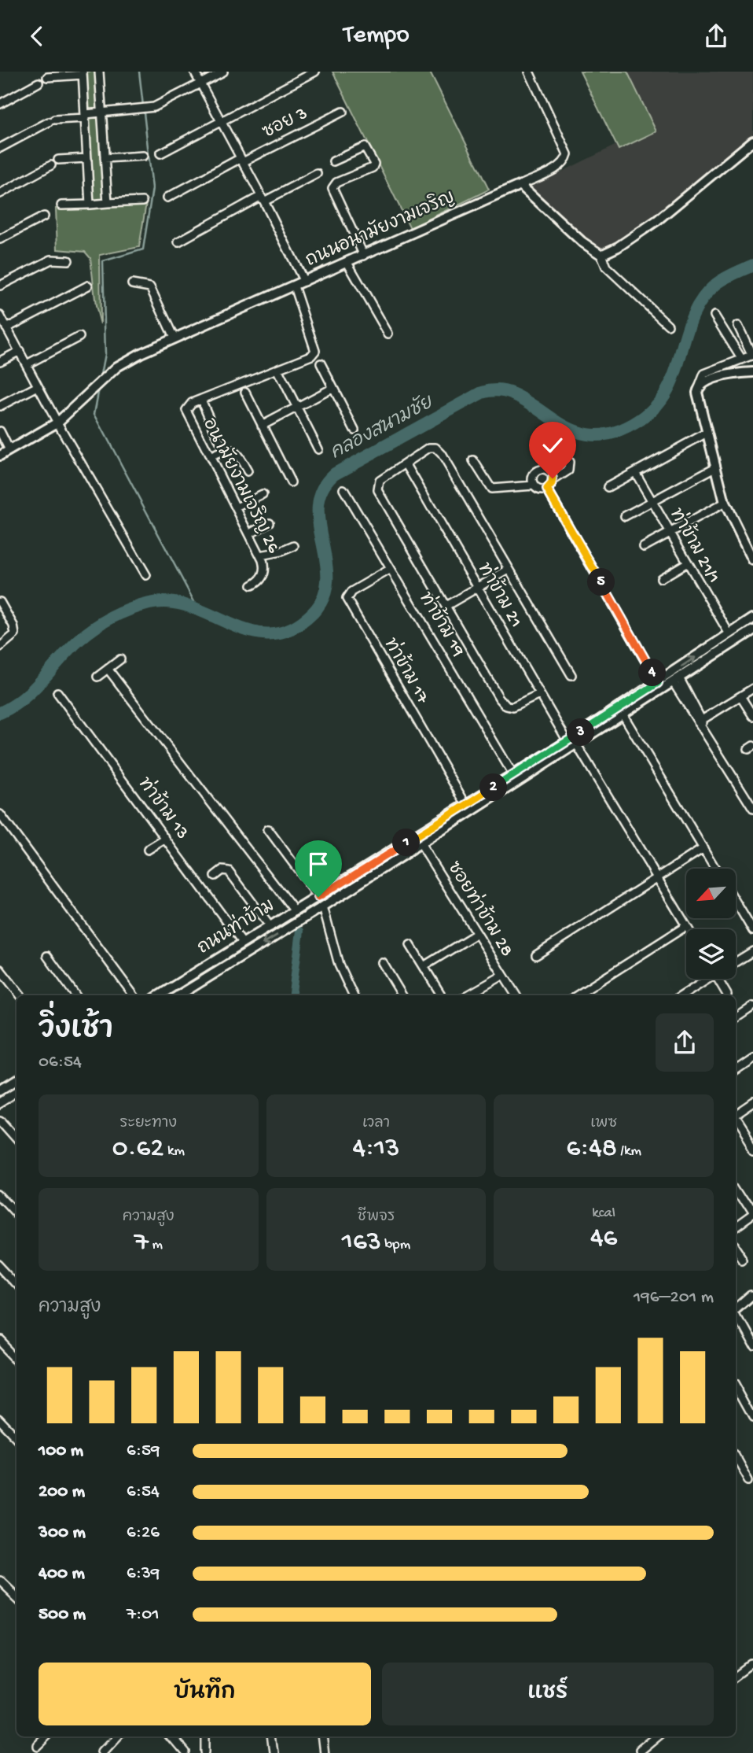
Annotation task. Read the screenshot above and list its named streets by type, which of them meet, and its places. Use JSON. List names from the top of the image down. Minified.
{"streets":{"street":["ซอย 3","ถนนอนามัยงามเจริญ","อนามัยงามเจริญ 26","ท่าข้าม 21/1","ท่าข้าม 21","ท่าข้าม 19","ท่าข้าม 17","ท่าข้าม 13","ซอยท่าข้าม 28","ถนนท่าข้าม"]},"crossings":[["ถนนอนามัยงามเจริญ","อนามัยงามเจริญ 26"],["ท่าข้าม 21/1","ถนนท่าข้าม"],["ท่าข้าม 21","ถนนท่าข้าม"],["ท่าข้าม 19","ท่าข้าม 17"],["ท่าข้าม 19","ถนนท่าข้าม"],["ท่าข้าม 17","ถนนท่าข้าม"],["ท่าข้าม 13","ถนนท่าข้าม"],["ซอยท่าข้าม 28","ถนนท่าข้าม"]],"water":["คลองสนามชัย"],"north":"bottom left","page":{"header":"Tempo","pins":["5","4","3","2","1"],"heading":["วิ่งเช้า","06:54"],"stats":[["ระยะทาง","0.62 km"],["เวลา","4:13"],["เพซ","6:48 /km"],["ความสูง","7 m"],["ชีพจร","163 bpm"],["kcal","46"]],"chart":["ความสูง","196–201 m"],"list":[{"name":"100 m","note":"6:59"},{"name":"200 m","note":"6:54"},{"name":"300 m","note":"6:26"},{"name":"400 m","note":"6:39"},{"name":"500 m","note":"7:01"}],"buttons":["บันทึก","แชร์"]}}
